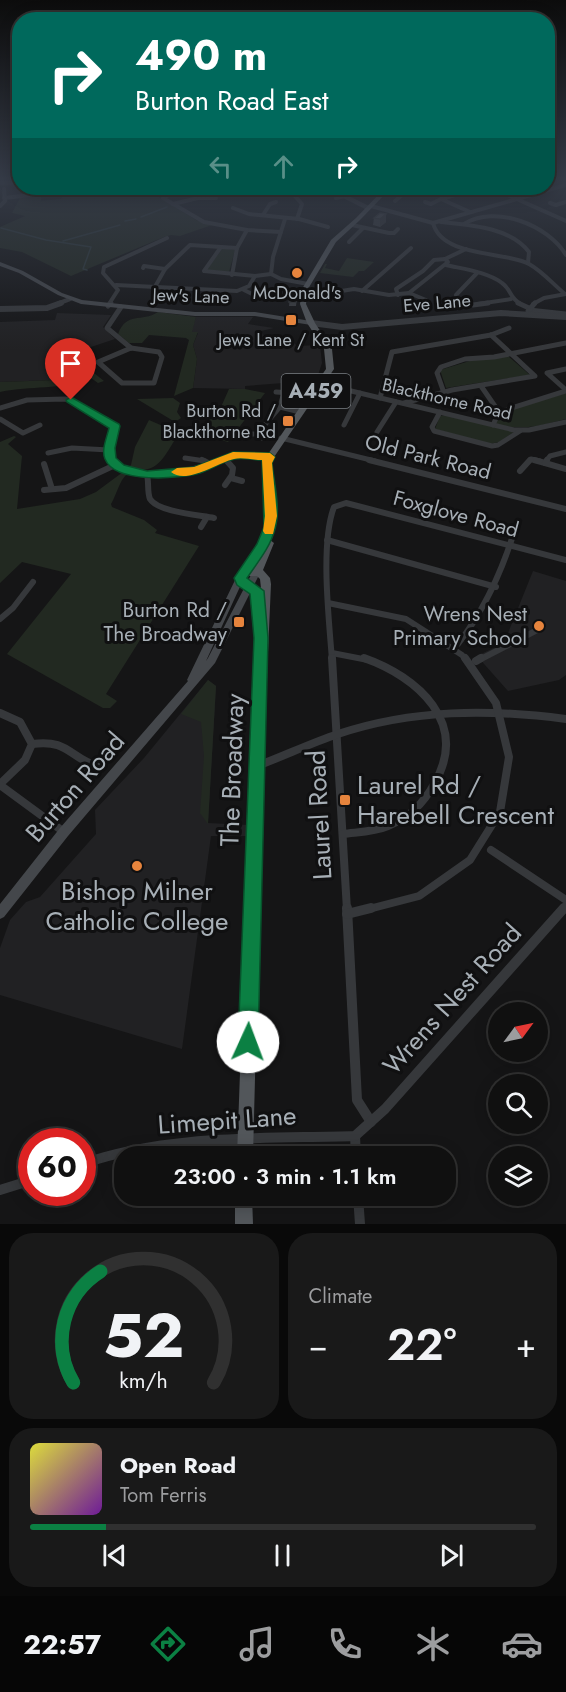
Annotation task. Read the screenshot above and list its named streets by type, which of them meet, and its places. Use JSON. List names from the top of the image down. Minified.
{"streets":{"main road":["Jew's Lane","A459","The Broadway","Burton Road"],"street":["Eve Lane","Blackthorne Road","Old Park Road","Foxglove Road","Laurel Road","Wrens Nest Road","Limepit Lane"]},"crossings":[["Jew's Lane","Eve Lane"],["Jew's Lane","A459"],["Eve Lane","A459"],["A459","Blackthorne Road"],["A459","Old Park Road"],["A459","The Broadway"],["A459","Burton Road"],["Foxglove Road","Laurel Road"],["The Broadway","Burton Road"],["The Broadway","Limepit Lane"],["Laurel Road","Wrens Nest Road"]],"places":{"other":["McDonald's","Wrens Nest Primary School","Bishop Milner Catholic College"],"transit":["Jews Lane / Kent St","Burton Rd / Blackthorne Rd","Burton Rd / The Broadway","Laurel Rd / Harebell Crescent"]},"north":"top right","page":{"turn":["490 m","Burton Road East"],"limit":"60","trip":"23:00 · 3 min · 1.1 km","tile":"Climate","heat":["−","22°","+"],"song":["Open Road","Tom Ferris"],"tabs":"22:57","gauge":["52","km/h"]}}
